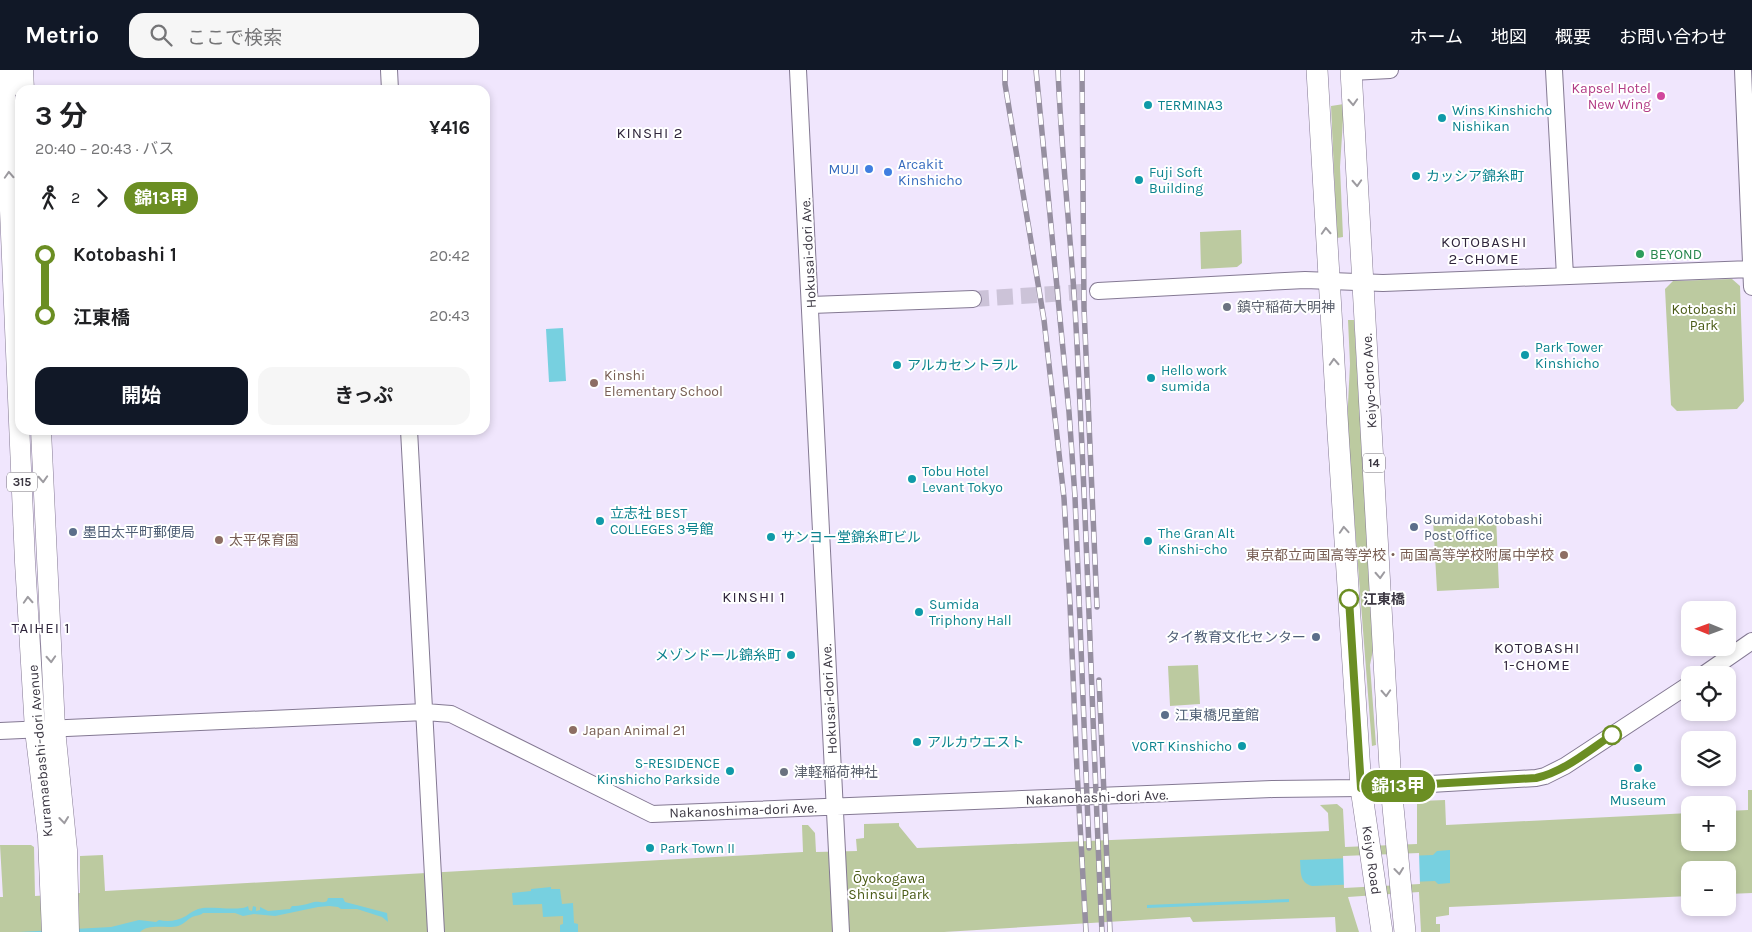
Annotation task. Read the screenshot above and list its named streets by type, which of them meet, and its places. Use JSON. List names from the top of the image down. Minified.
{"streets":{"highway":["Keiyo-doro Ave.","14","Keiyo Road"],"main road":["315","Kuramaebashi-dori Avenue"],"street":["Hokusai-dori Ave.","Nakanohashi-dori Ave.","Nakanoshima-dori Ave."]},"crossings":[["Hokusai-dori Ave.","Nakanohashi-dori Ave."],["Hokusai-dori Ave.","Nakanoshima-dori Ave."],["Keiyo-doro Ave.","Nakanohashi-dori Ave."],["Keiyo-doro Ave.","Keiyo Road"],["315","Kuramaebashi-dori Avenue"],["Nakanohashi-dori Ave.","Nakanoshima-dori Ave."],["Nakanohashi-dori Ave.","Keiyo Road"]],"districts":["KINSHI 2","KOTOBASHI 2-CHOME","KINSHI 1","TAIHEI 1","KOTOBASHI 1-CHOME"],"parks":["Kotobashi Park","Ōyokogawa Shinsui Park"],"places":["Kapsel Hotel New Wing","TERMINA3","Wins Kinshicho Nishikan","MUJI","Arcakit Kinshicho","カッシア錦糸町","Fuji Soft Building","BEYOND","鎮守稲荷大明神","Park Tower Kinshicho","アルカセントラル","Hello work sumida","Kinshi Elementary School","Tobu Hotel Levant Tokyo","立志社 BEST COLLEGES 3号館","Sumida Kotobashi Post Office","墨田太平町郵便局","サンヨー堂錦糸町ビル","太平保育園","The Gran Alt Kinshi-cho","東京都立両国高等学校・両国高等学校附属中学校","江東橋","Sumida Triphony Hall","タイ教育文化センター","メゾンドール錦糸町","江東橋児童館","Japan Animal 21","アルカウエスト","VORT Kinshicho","Brake Museum","S-RESIDENCE Kinshicho Parkside","津軽稲荷神社","Park Town II"],"lines":["bus line 錦13甲"],"north":"left","page":{"header":"Metrio","search":"ここで検索","nav":["ホーム","地図","概要","お問い合わせ"],"on_map":"錦13甲","heading":["3 分","20:40 – 20:43 · バス","¥416"],"legs":["2","錦13甲"],"list":[{"name":"Kotobashi 1","value":"20:42"},{"name":"江東橋","value":"20:43"}],"buttons":["開始","きっぷ"],"map_buttons":["+","−"]}}
